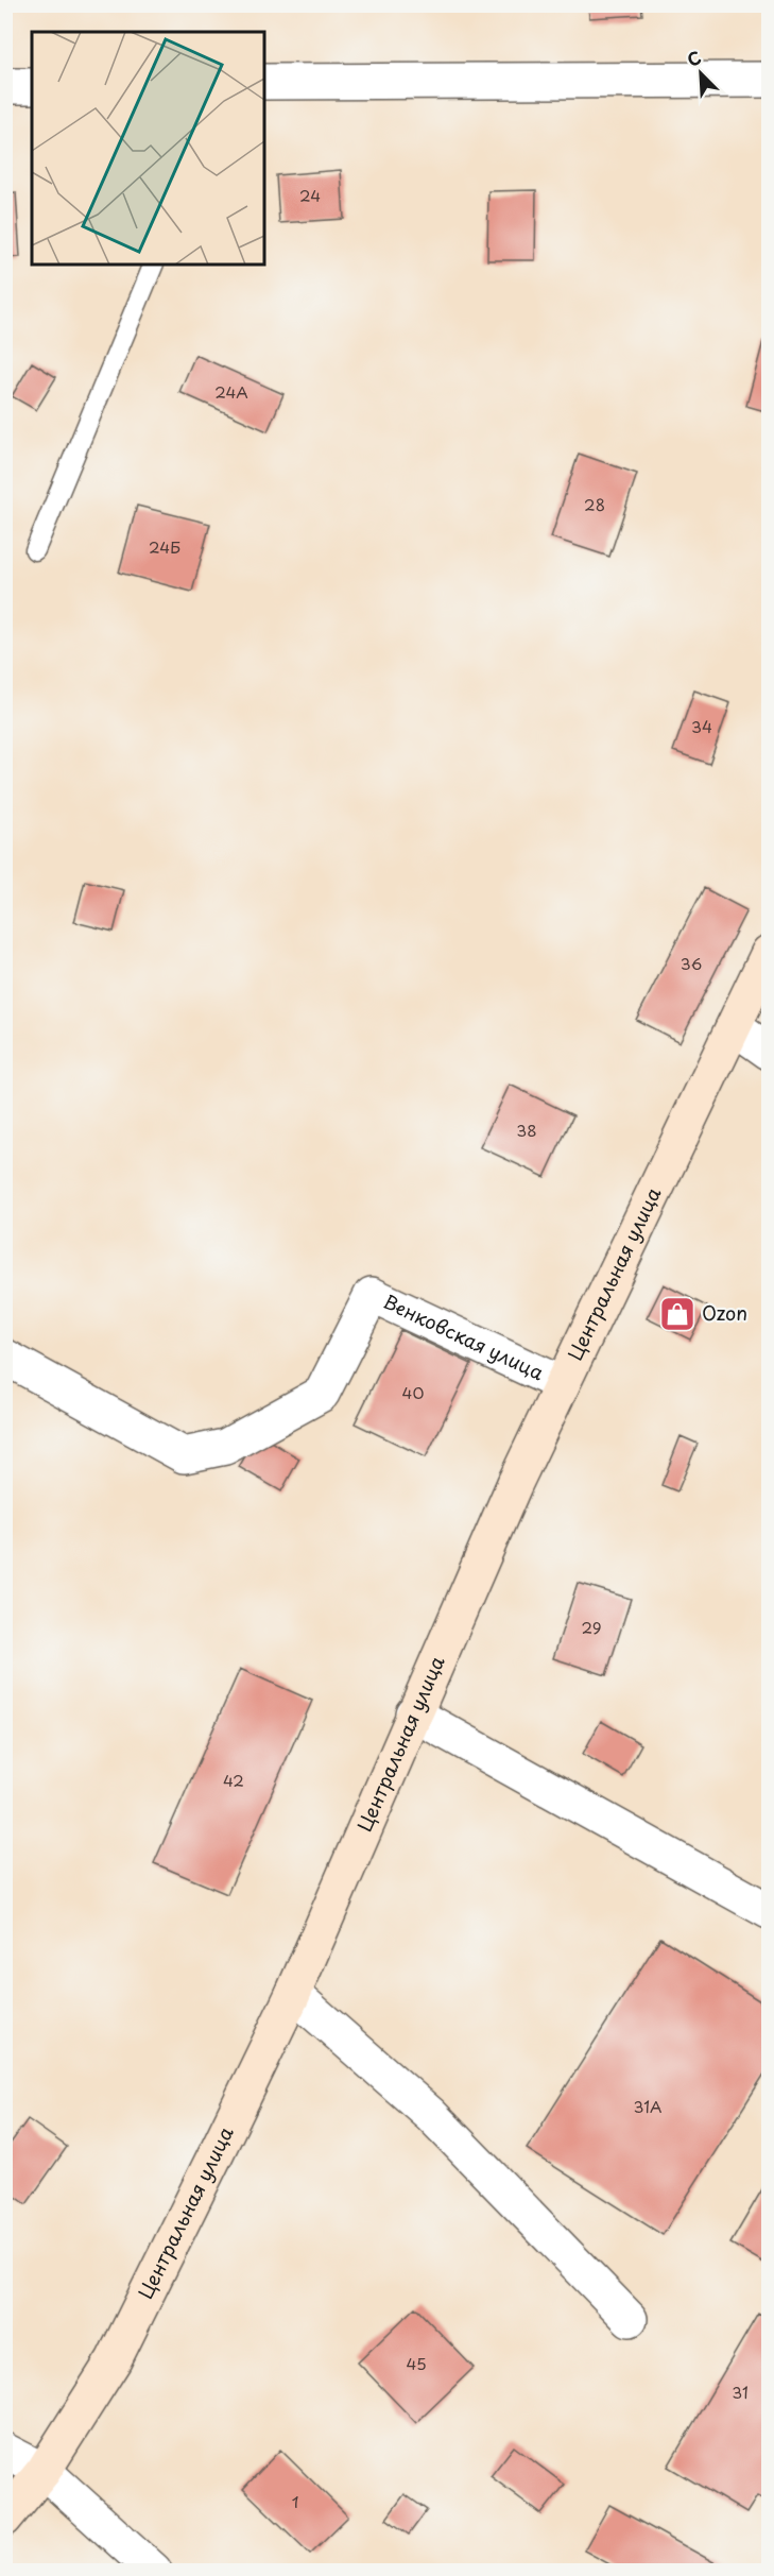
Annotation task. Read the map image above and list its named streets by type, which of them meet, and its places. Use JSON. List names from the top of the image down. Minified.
{"streets":{"main road":["Центральная улица"],"street":["Венковская улица"]},"crossings":[["Центральная улица","Венковская улица"]],"places":{"shop":["Ozon"]},"house_numbers":["24","24А","28","24Б","34","36","38","40","29","42","31А","45","31","1"],"north":"top left"}
